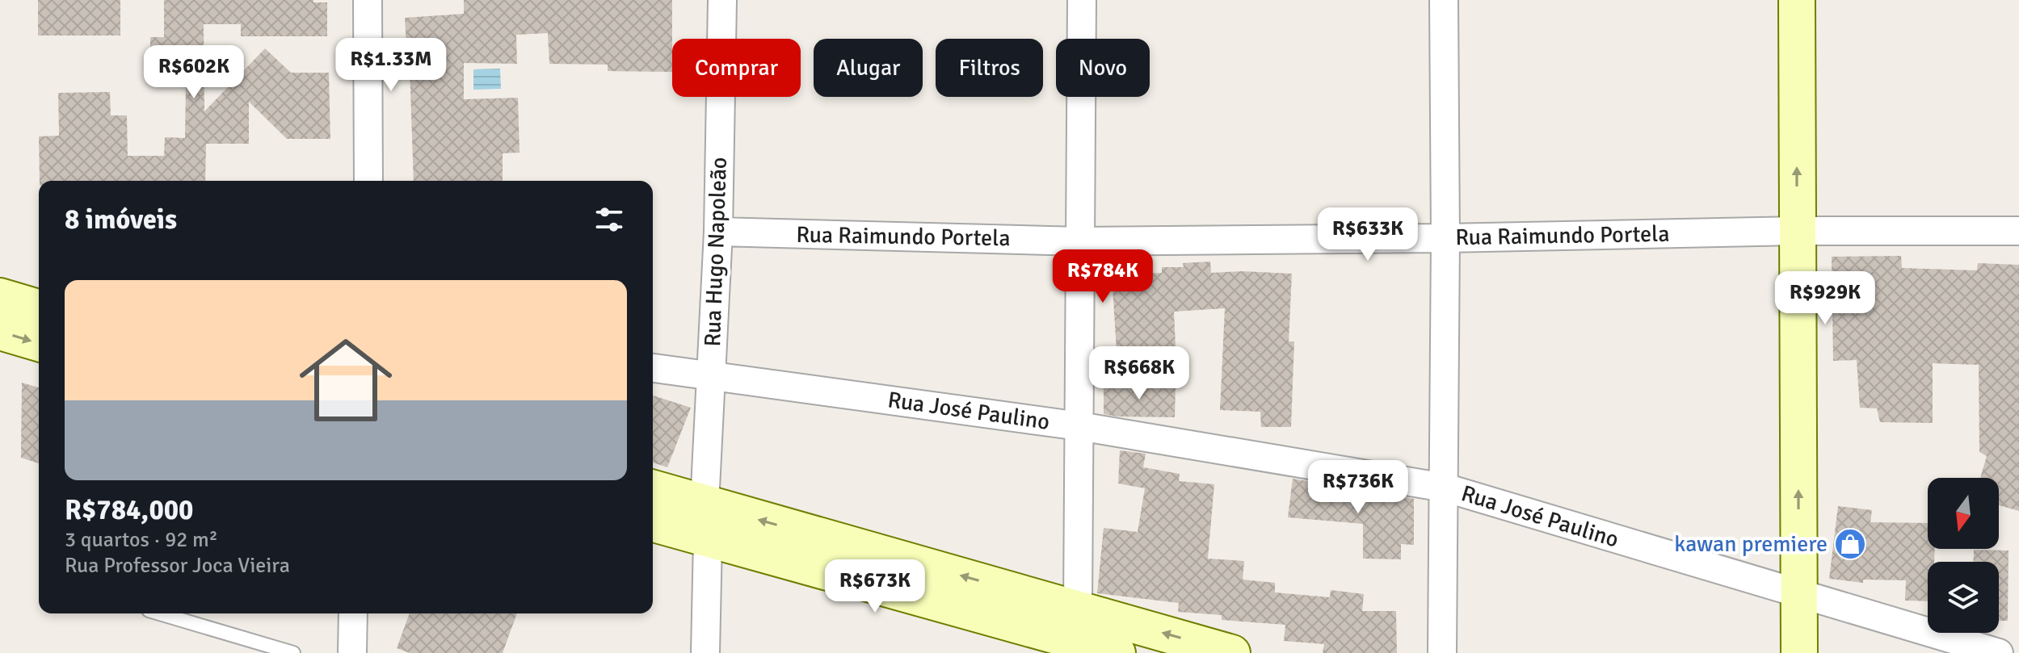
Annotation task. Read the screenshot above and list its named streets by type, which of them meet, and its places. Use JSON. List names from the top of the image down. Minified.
{"streets":{"street":["Rua Raimundo Portela","Rua Hugo Napoleão","Rua José Paulino"]},"crossings":[["Rua Raimundo Portela","Rua Hugo Napoleão"],["Rua Hugo Napoleão","Rua José Paulino"]],"places":{"shop":["kawan premiere"]},"north":"bottom","page":{"price":["R$1.33M","R$602K","R$633K","R$784K","R$929K","R$668K","R$736K","R$673K"],"chip":["Comprar","Alugar","Filtros","Novo"],"heading":"8 imóveis","list":[{"name":"R$784,000","note":"3 quartos · 92 m² · Rua Professor Joca Vieira"}]}}
